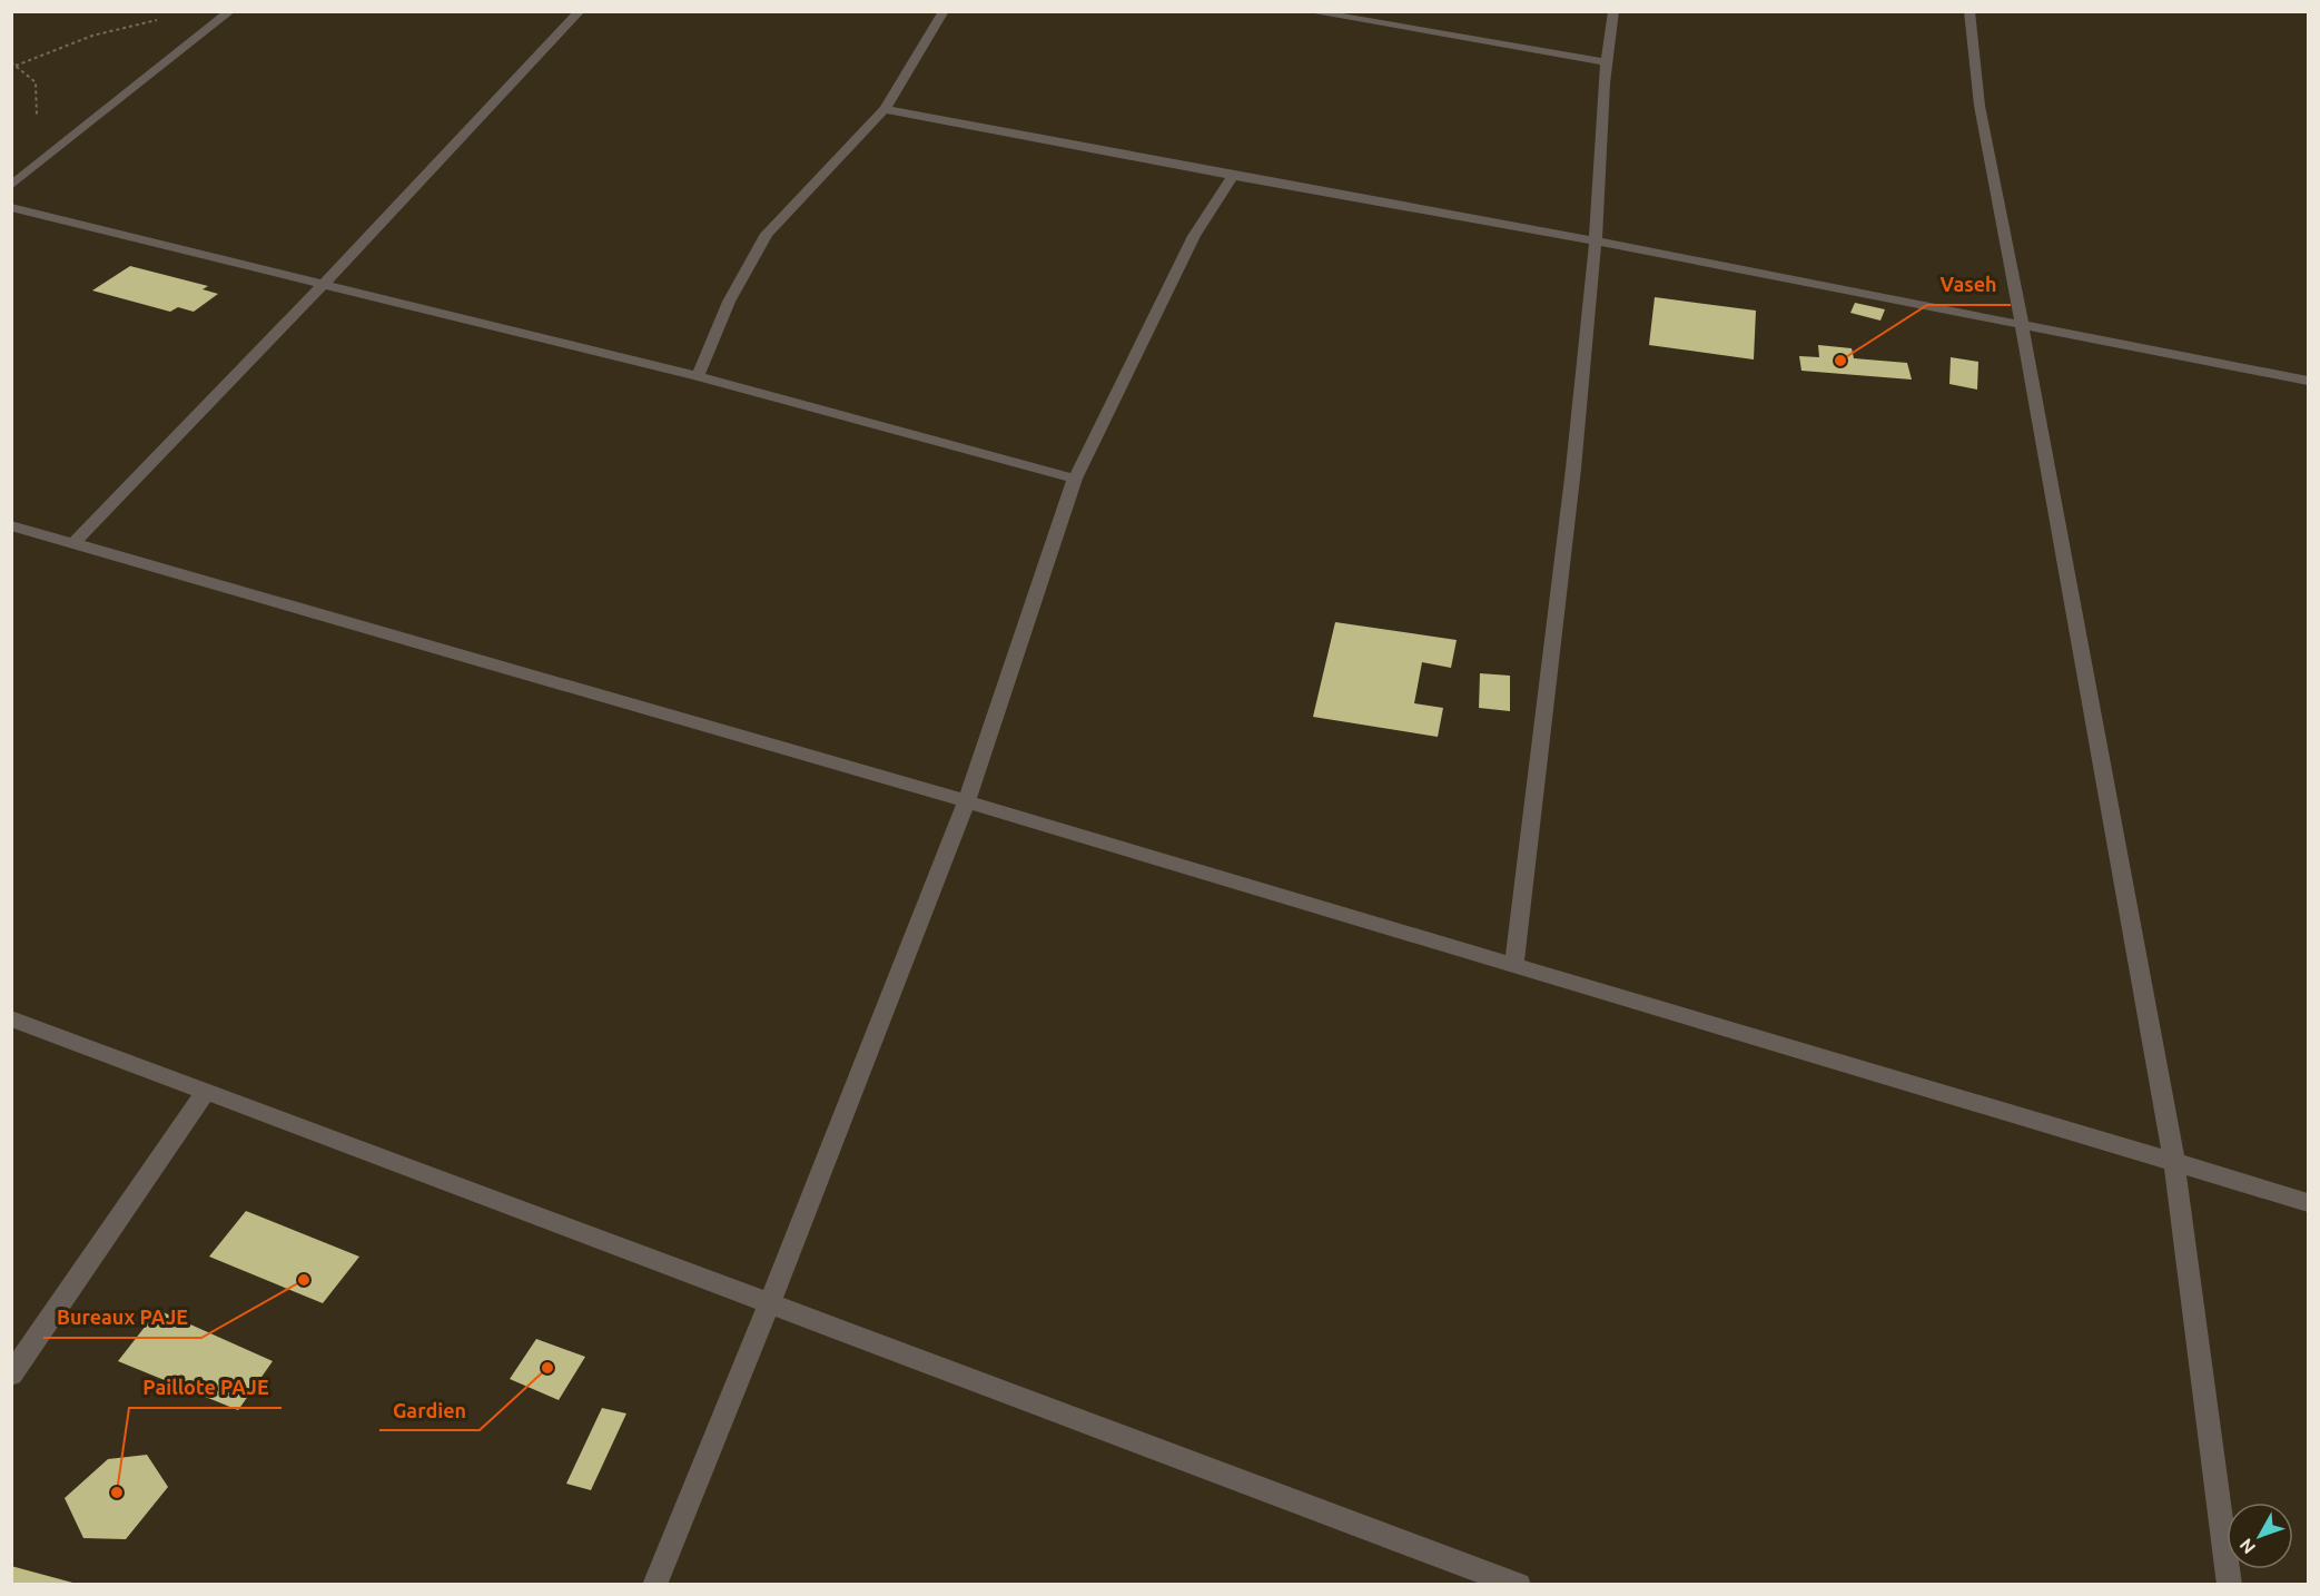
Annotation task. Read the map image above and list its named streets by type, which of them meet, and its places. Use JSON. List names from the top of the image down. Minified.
{"places":["Vaseh","Bureaux PAJE","Gardien","Paillote PAJE"],"north":"bottom left"}
